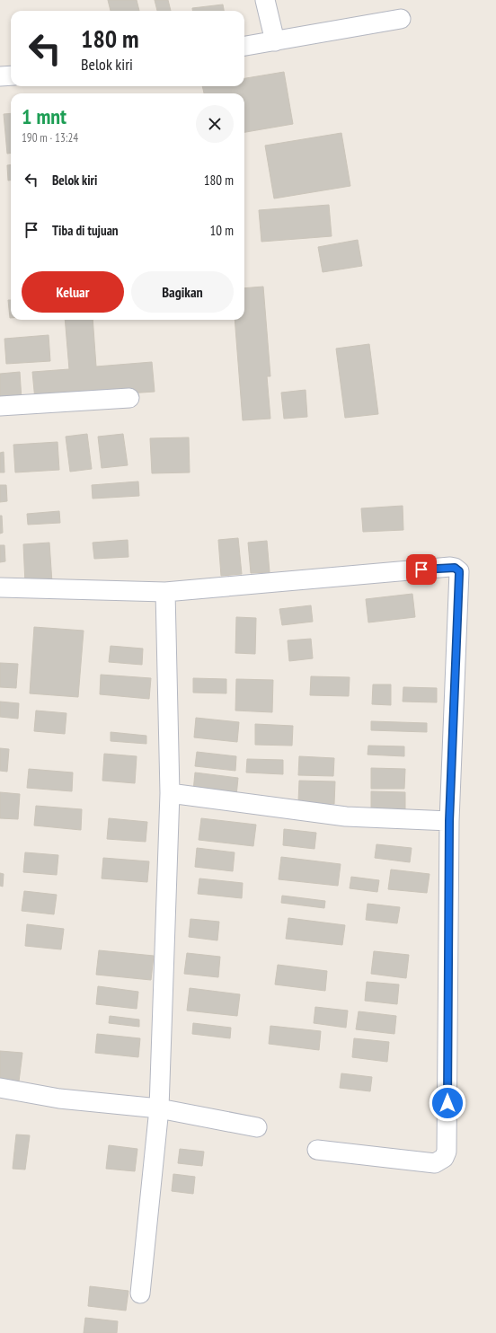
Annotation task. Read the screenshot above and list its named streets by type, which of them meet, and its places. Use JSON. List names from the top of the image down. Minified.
{"page":{"turn":["180 m","Belok kiri"],"heading":["1 mnt","190 m · 13:24"],"list":[{"name":"Belok kiri","value":"180 m"},{"name":"Tiba di tujuan","value":"10 m"}],"buttons":["Keluar","Bagikan"]}}
